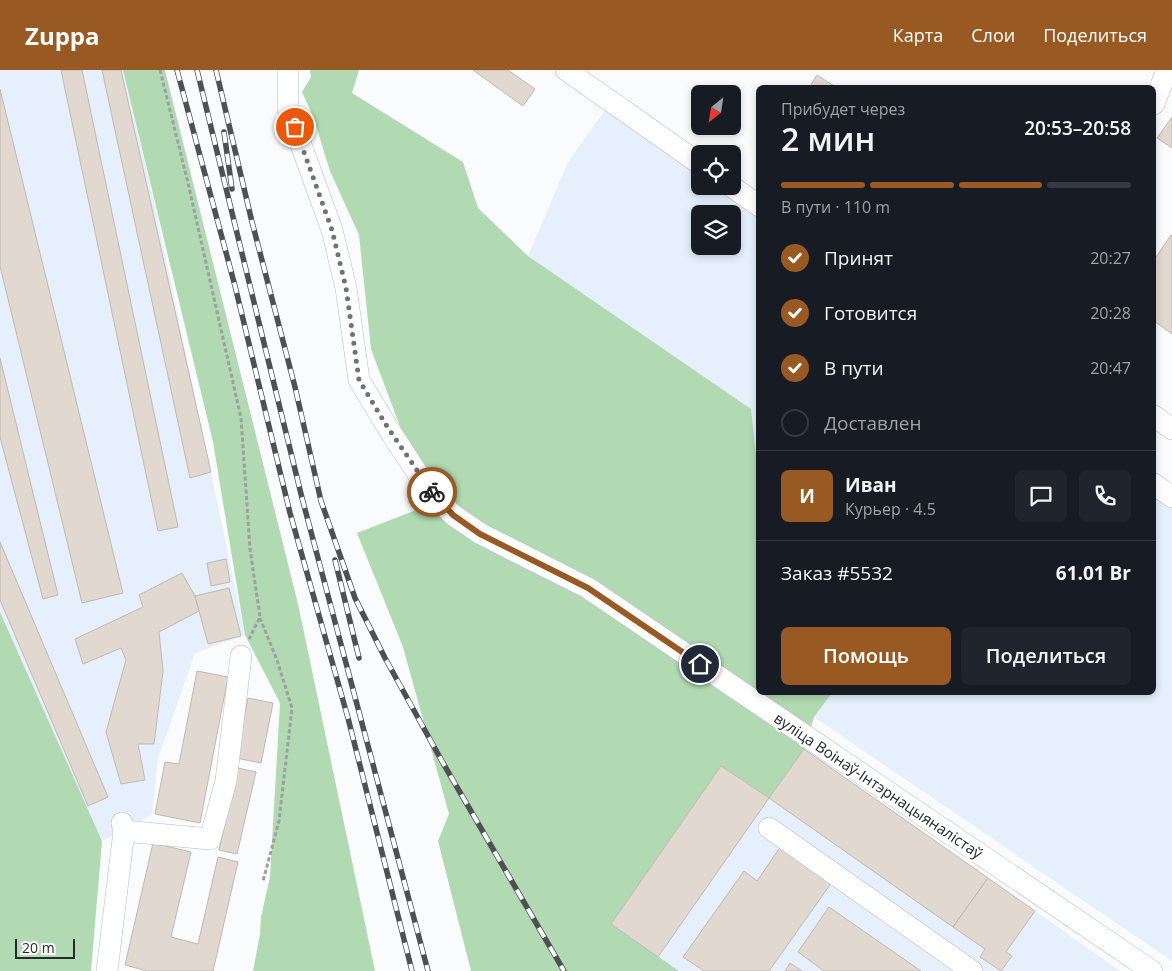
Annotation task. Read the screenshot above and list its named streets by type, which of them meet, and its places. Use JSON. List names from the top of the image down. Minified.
{"streets":{"street":["вуліца Воінаў-Інтэрнацыяналістаў"]},"scale_bar":"20 m","north":"bottom left","page":{"header":"Zuppa","nav":["Карта","Слои","Поделиться"],"heading":["2 мин","Прибудет через","20:53–20:58"],"panel":["Иван","Курьер · 4.5","Заказ #5532","61.01 Br"],"bar":"В пути · 110 m","list":[["Принят","20:27"],["Готовится","20:28"],["В пути","20:47"],"Доставлен"],"round":"И","buttons":["Помощь","Поделиться"],"scale":"20 m"}}
